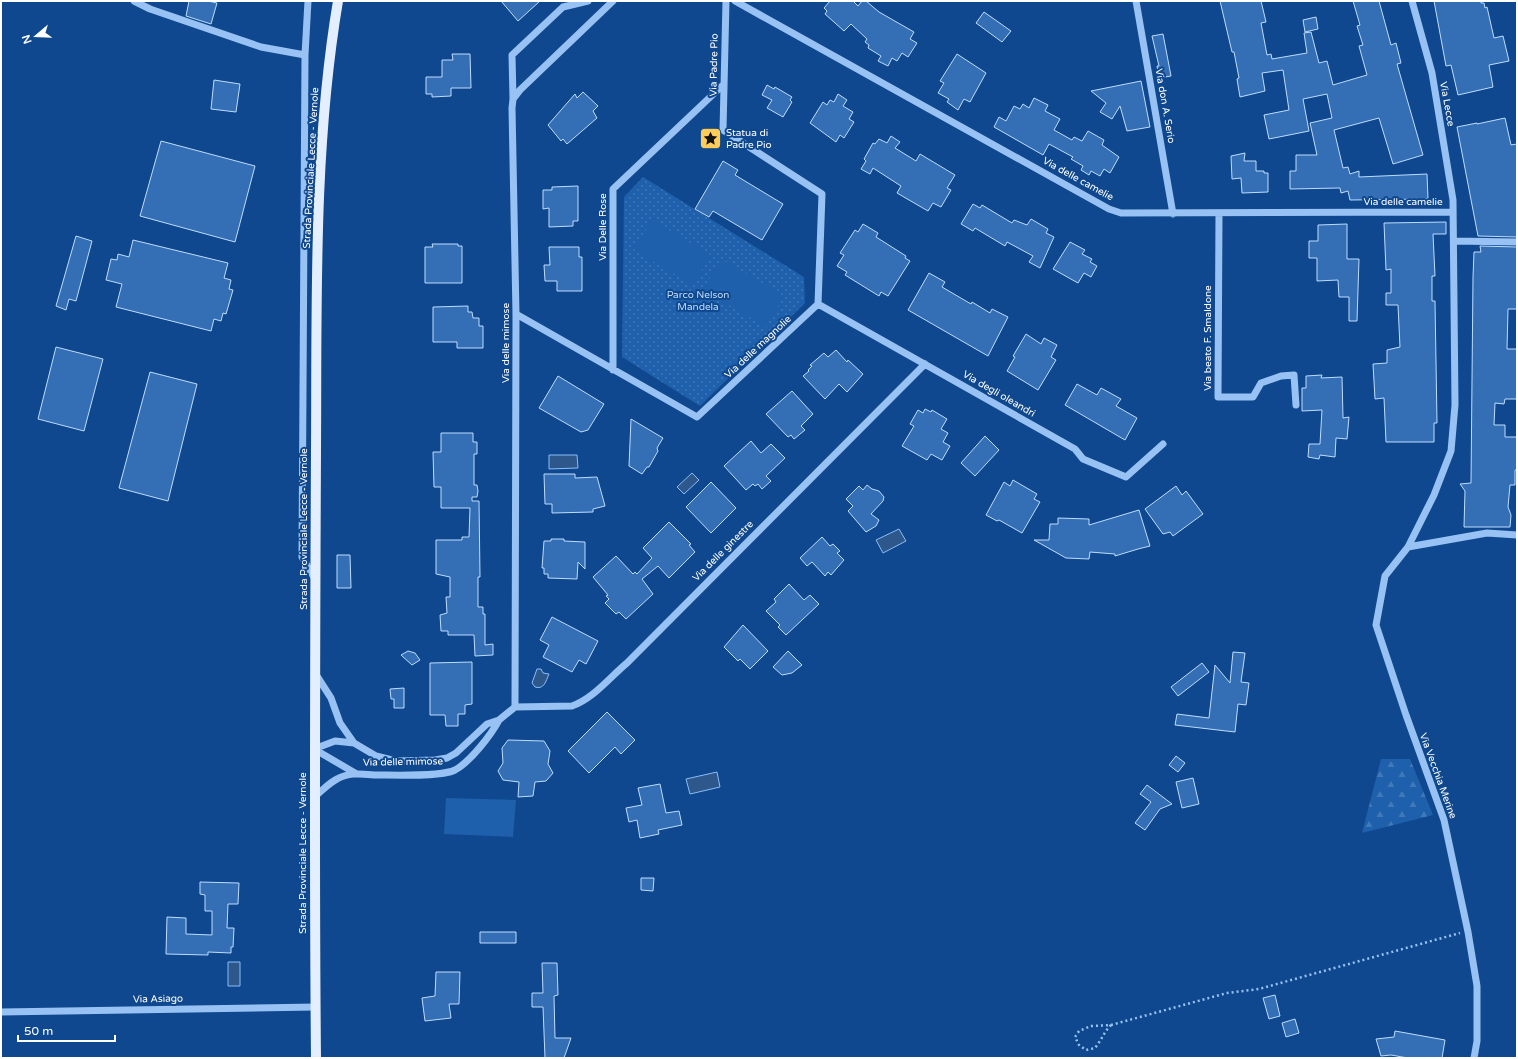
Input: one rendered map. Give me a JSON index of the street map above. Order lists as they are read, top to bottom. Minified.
{"streets":{"main road":["Strada Provinciale Lecce - Vernole"],"street":["Via Padre Pio","Via Lecce","Via don A. Serio","Via delle camelie","Via Delle Rose","Via beato F. Smaldone","Via delle mimose","Via delle magnolie","Via degli oleandri","Via delle ginestre","Via Vecchia Merine","Via Asiago"]},"crossings":[["Via Padre Pio","Via Delle Rose"],["Via Padre Pio","Via delle magnolie"],["Via Padre Pio","Via degli oleandri"],["Via Lecce","Via delle camelie"],["Via Lecce","Via Vecchia Merine"],["Via don A. Serio","Via delle camelie"],["Strada Provinciale Lecce - Vernole","Via delle mimose"],["Strada Provinciale Lecce - Vernole","Via Asiago"],["Via delle camelie","Via beato F. Smaldone"],["Via Delle Rose","Via delle magnolie"],["Via delle mimose","Via delle magnolie"],["Via delle mimose","Via delle ginestre"],["Via delle magnolie","Via degli oleandri"],["Via degli oleandri","Via delle ginestre"]],"parks":["Parco Nelson Mandela"],"places":{"place":["Statua di Padre Pio"]},"scale_bar":"50 m","north":"left"}
